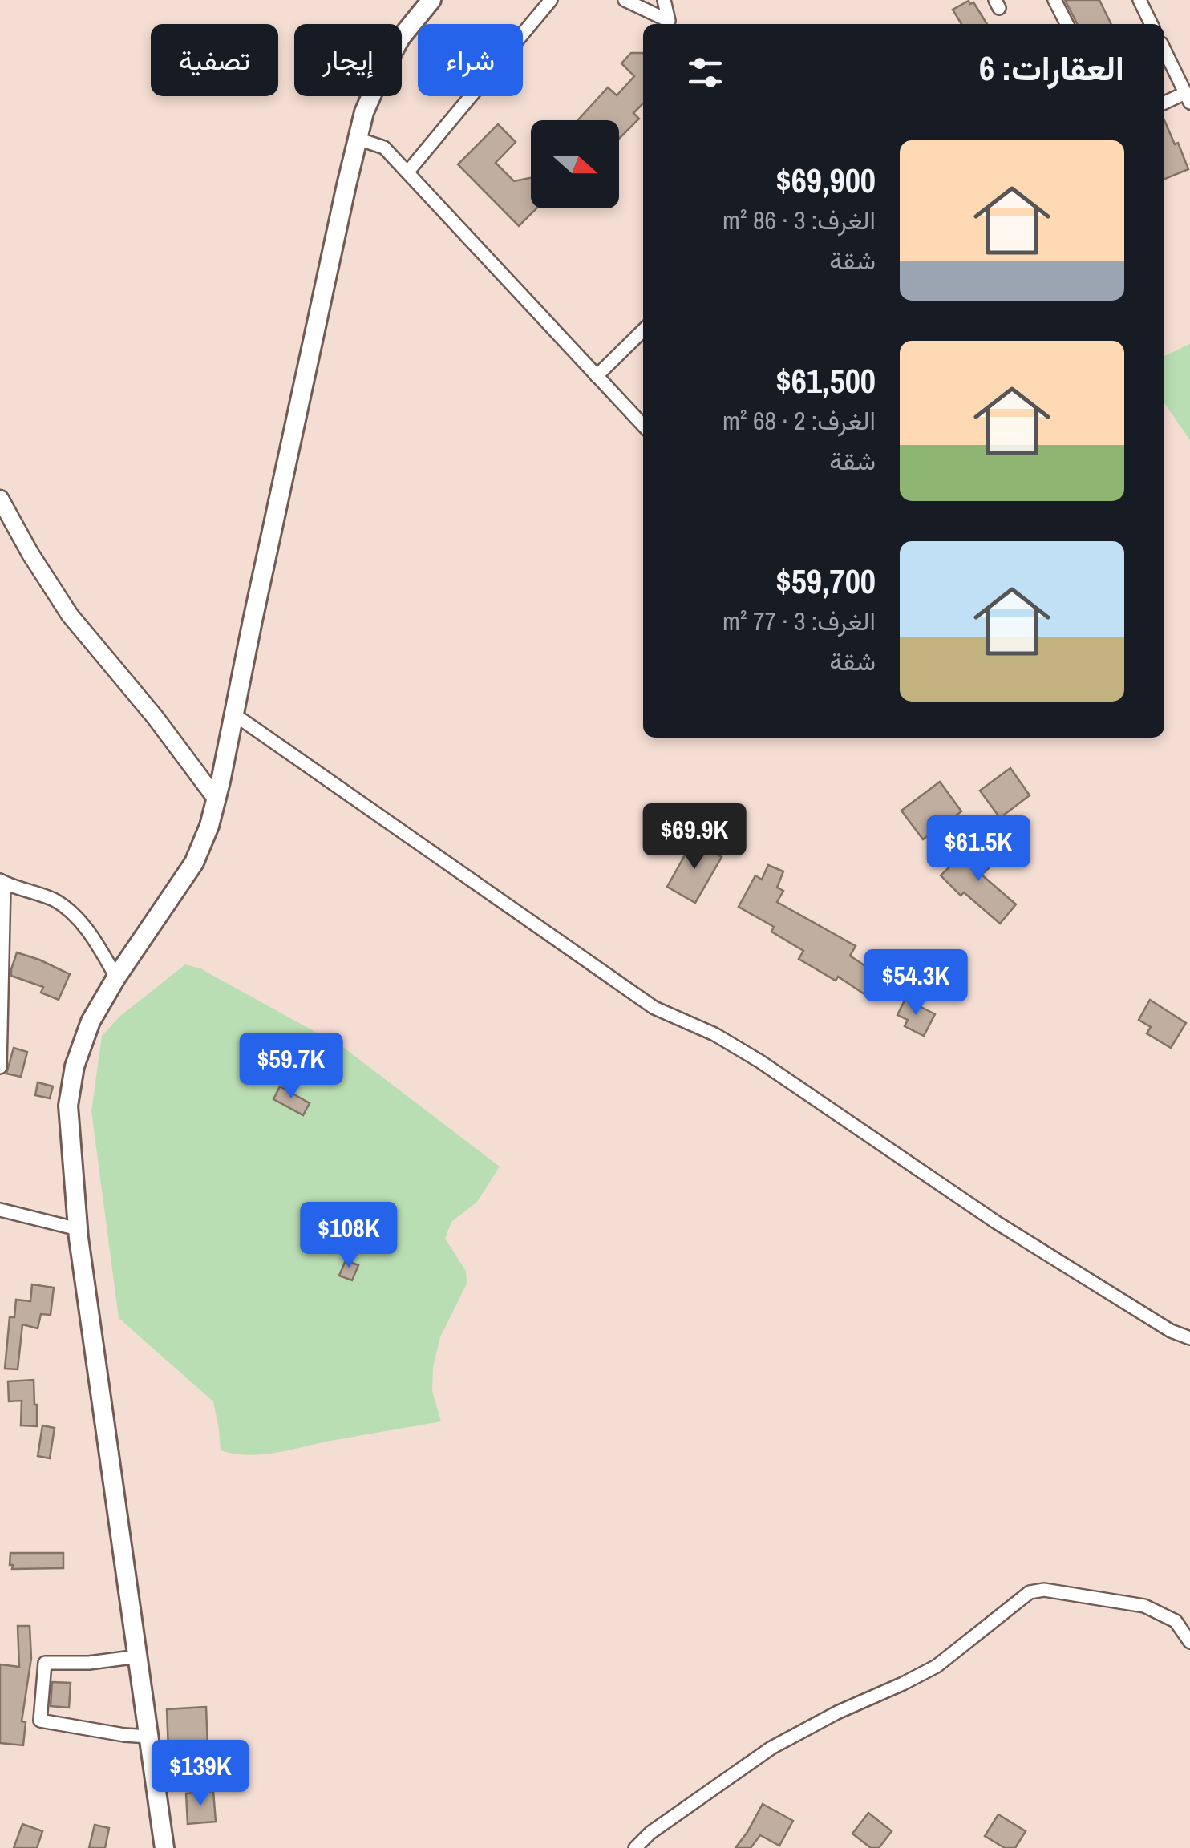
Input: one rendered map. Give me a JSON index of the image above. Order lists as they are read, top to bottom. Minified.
{"north":"right","page":{"chip":["شراء","إيجار","تصفية"],"heading":"العقارات: 6","list":[{"name":"$69,900","note":"الغرف: 3 · 86 m² · شقة"},{"name":"$61,500","note":"الغرف: 2 · 68 m² · شقة"},{"name":"$59,700","note":"الغرف: 3 · 77 m² · شقة"}],"price":["$69.9K","$61.5K","$54.3K","$59.7K","$108K","$139K"]}}
